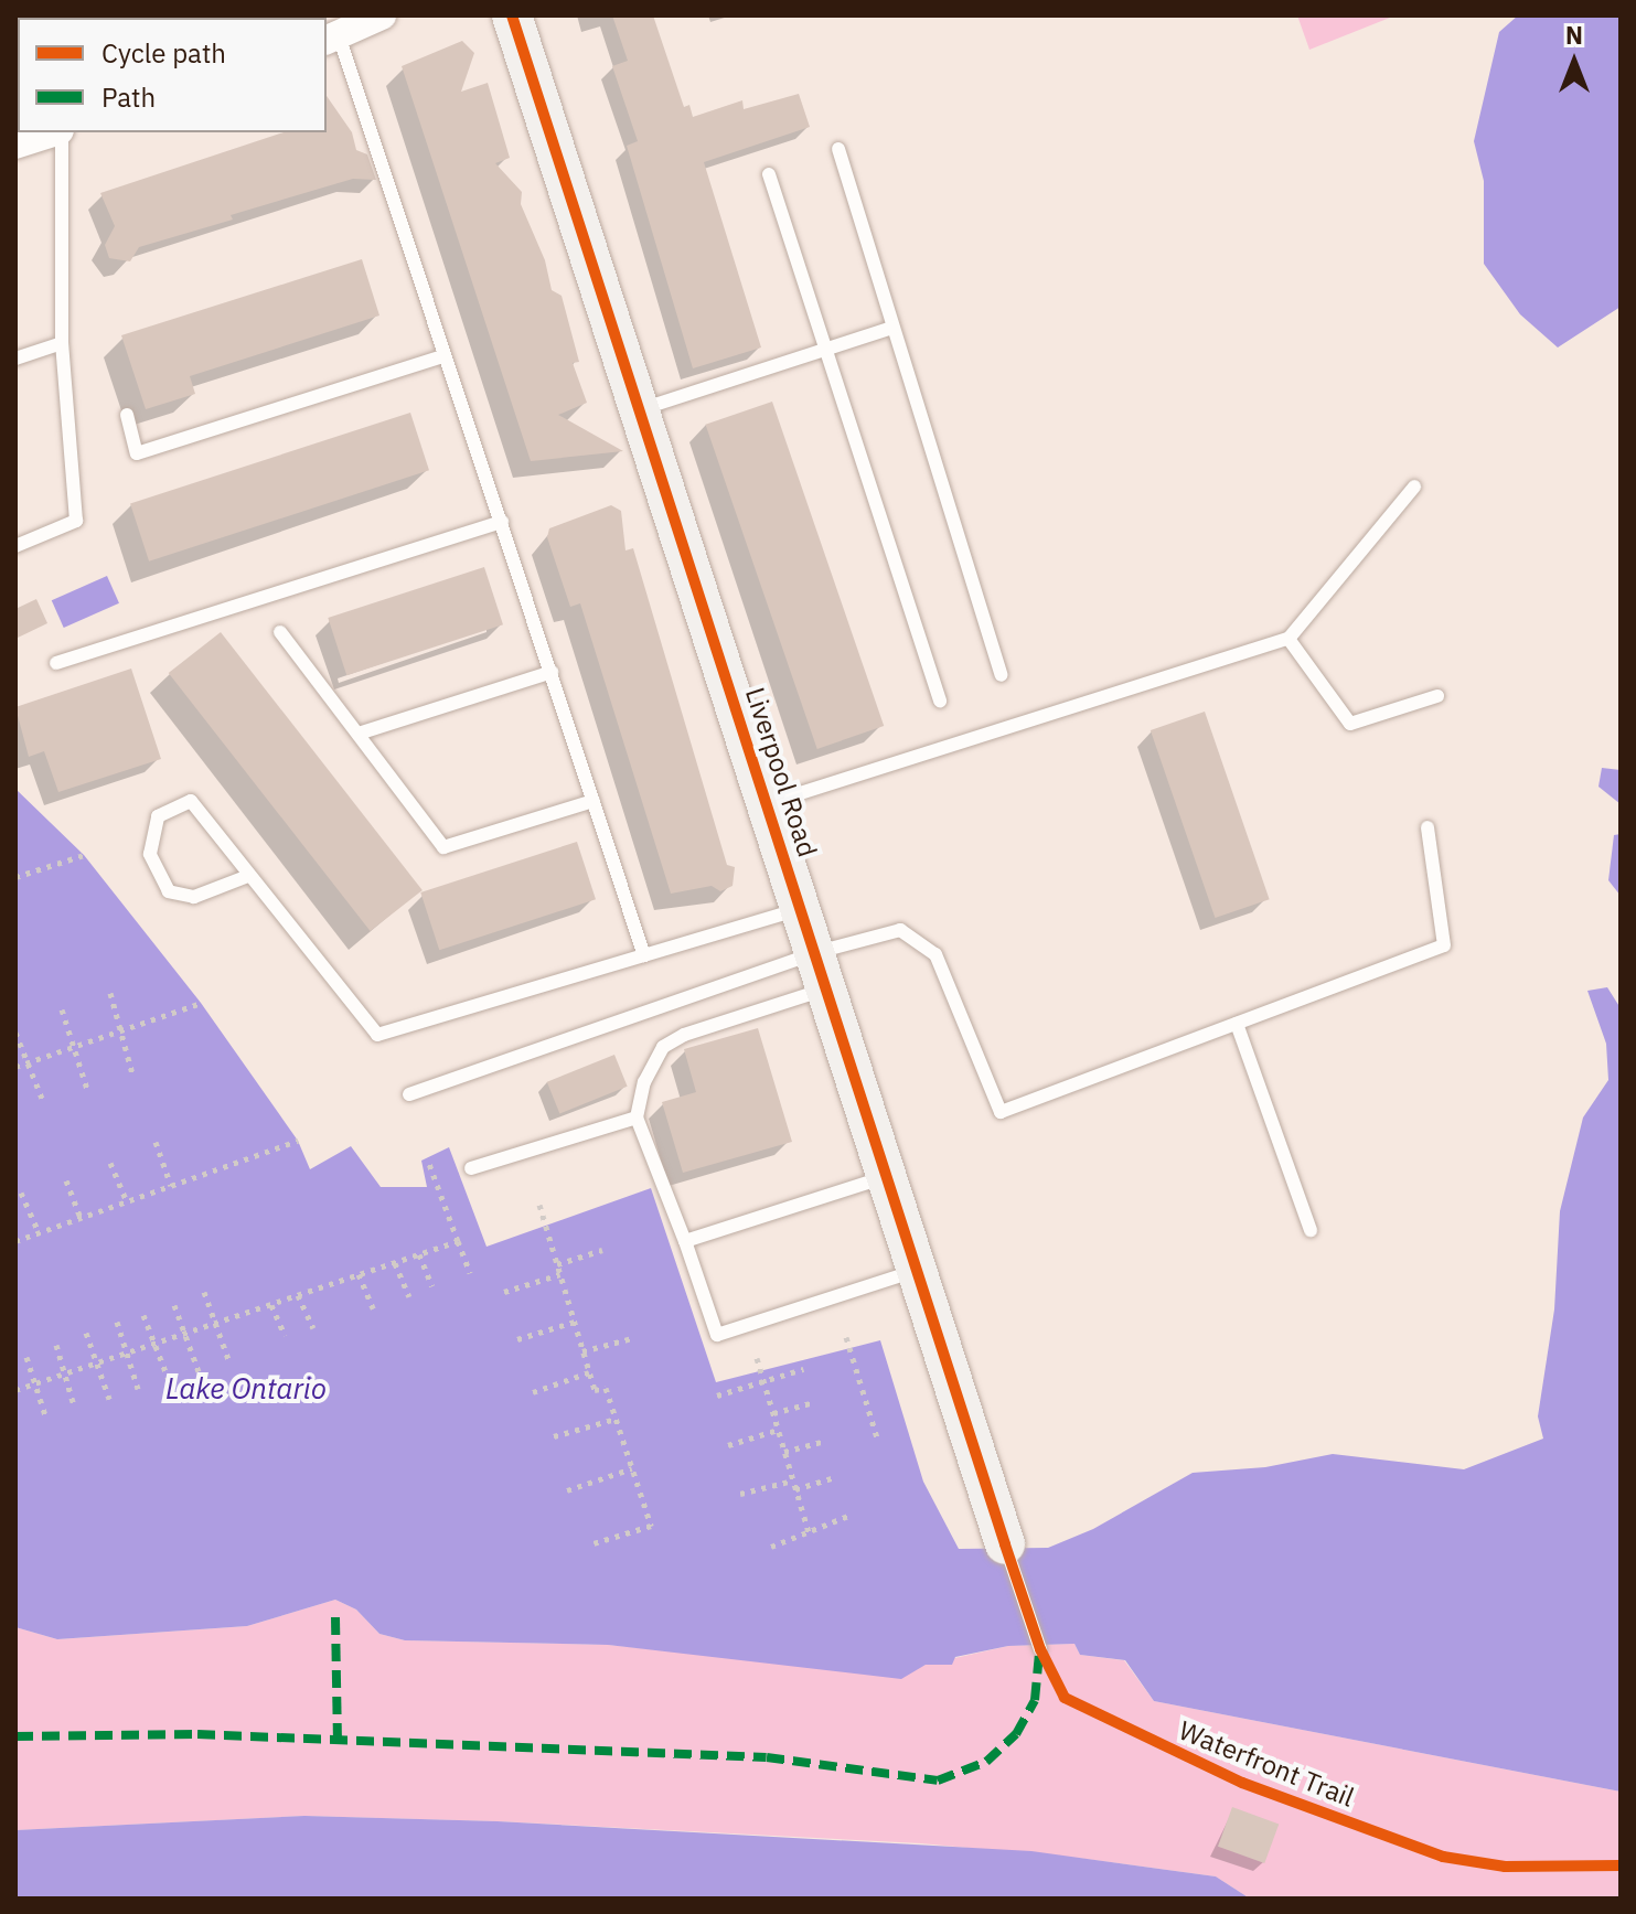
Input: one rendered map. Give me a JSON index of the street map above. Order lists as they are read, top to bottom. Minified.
{"streets":{"street":["Liverpool Road"],"cycle path":["Waterfront Trail"]},"water":["Lake Ontario"],"legend":["Cycle path","Path"],"north":"top"}
